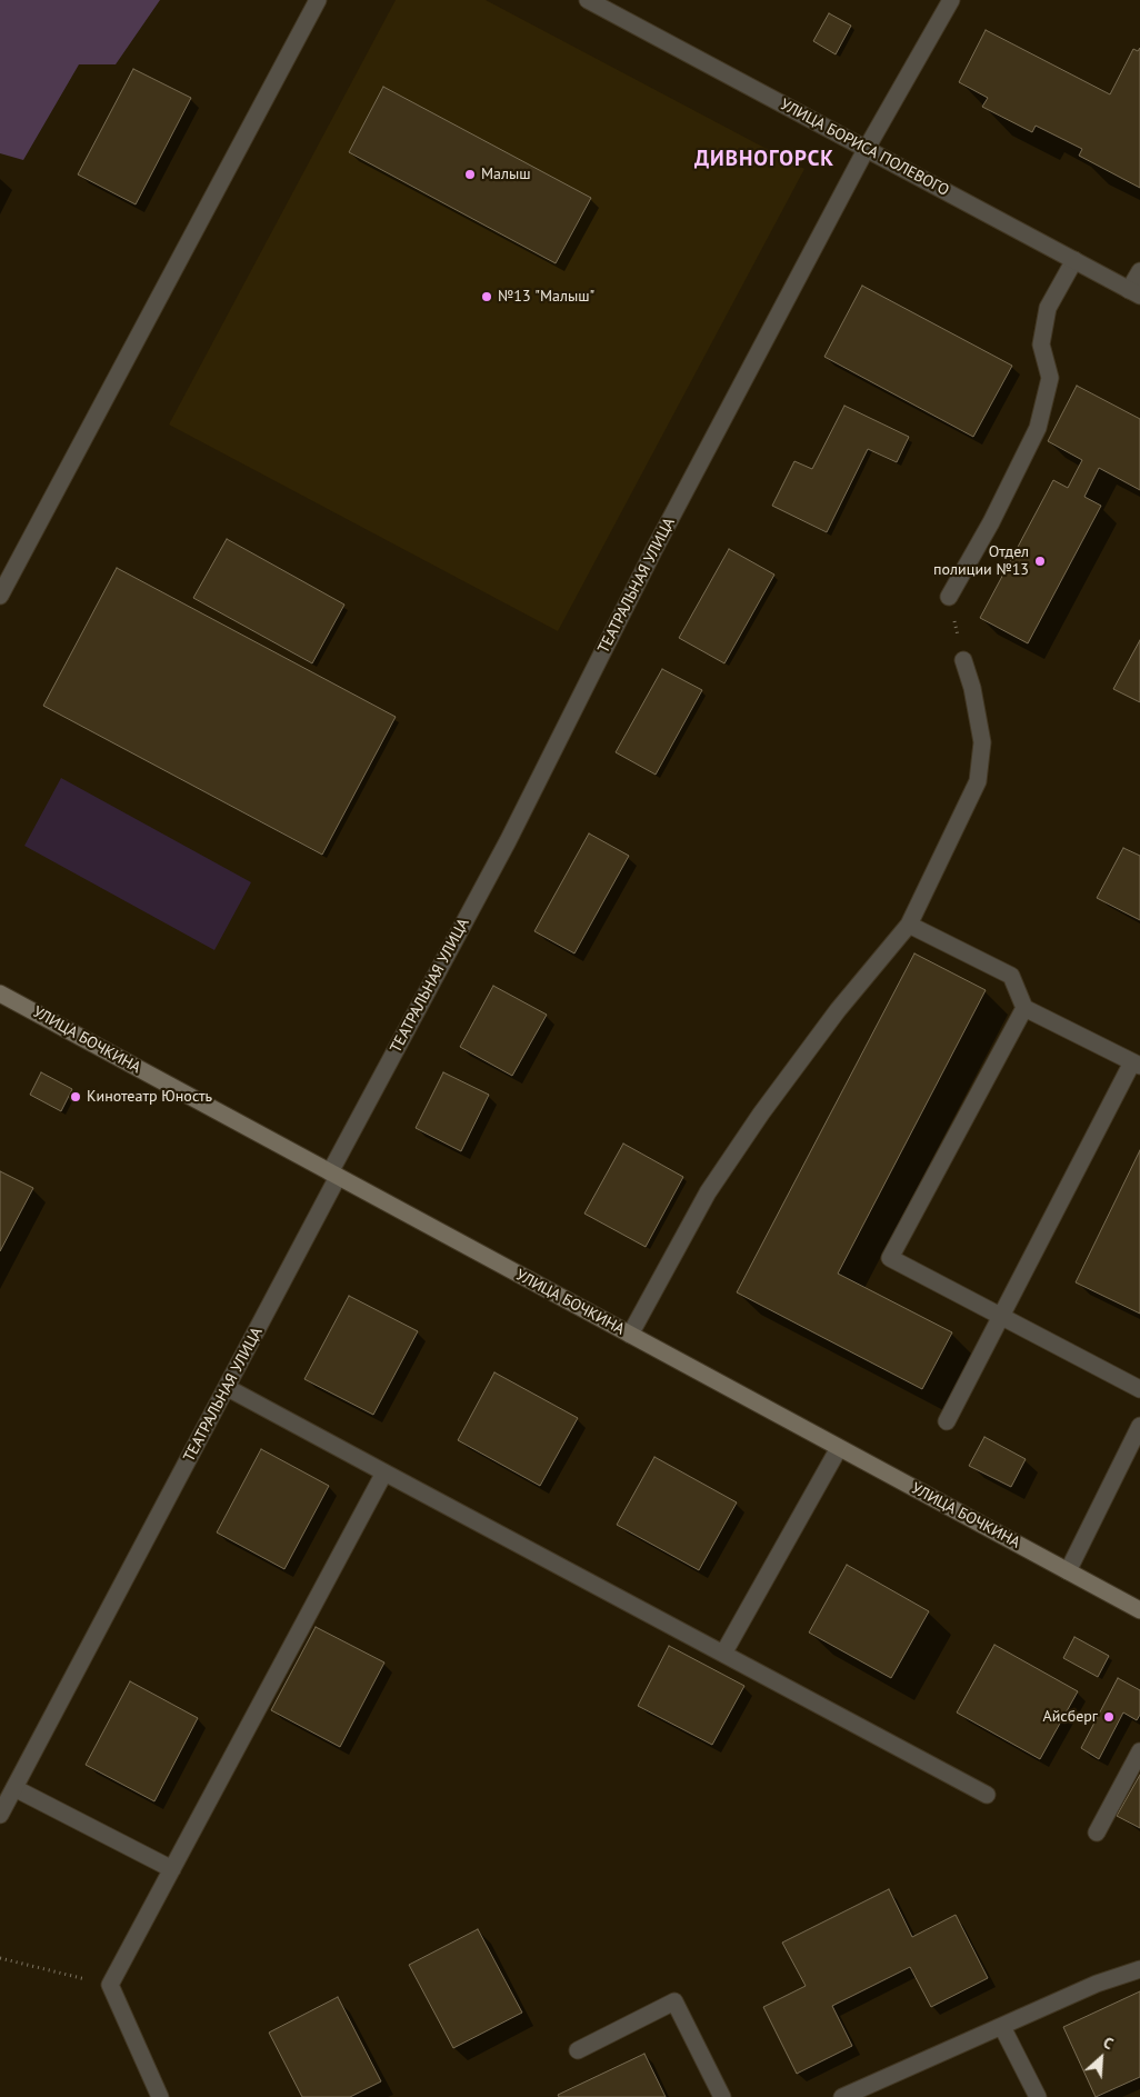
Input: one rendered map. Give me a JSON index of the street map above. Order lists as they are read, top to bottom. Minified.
{"streets":{"main road":["УЛИЦА БОЧКИНА"],"street":["УЛИЦА БОРИСА ПОЛЕВОГО","ТЕАТРАЛЬНАЯ УЛИЦА"]},"crossings":[["УЛИЦА БОРИСА ПОЛЕВОГО","ТЕАТРАЛЬНАЯ УЛИЦА"],["ТЕАТРАЛЬНАЯ УЛИЦА","УЛИЦА БОЧКИНА"]],"districts":["ДИВНОГОРСК"],"places":["Малыш","№13 \"Малыш\"","Отдел полиции №13","Кинотеатр Юность","Айсберг"],"north":"top right"}
